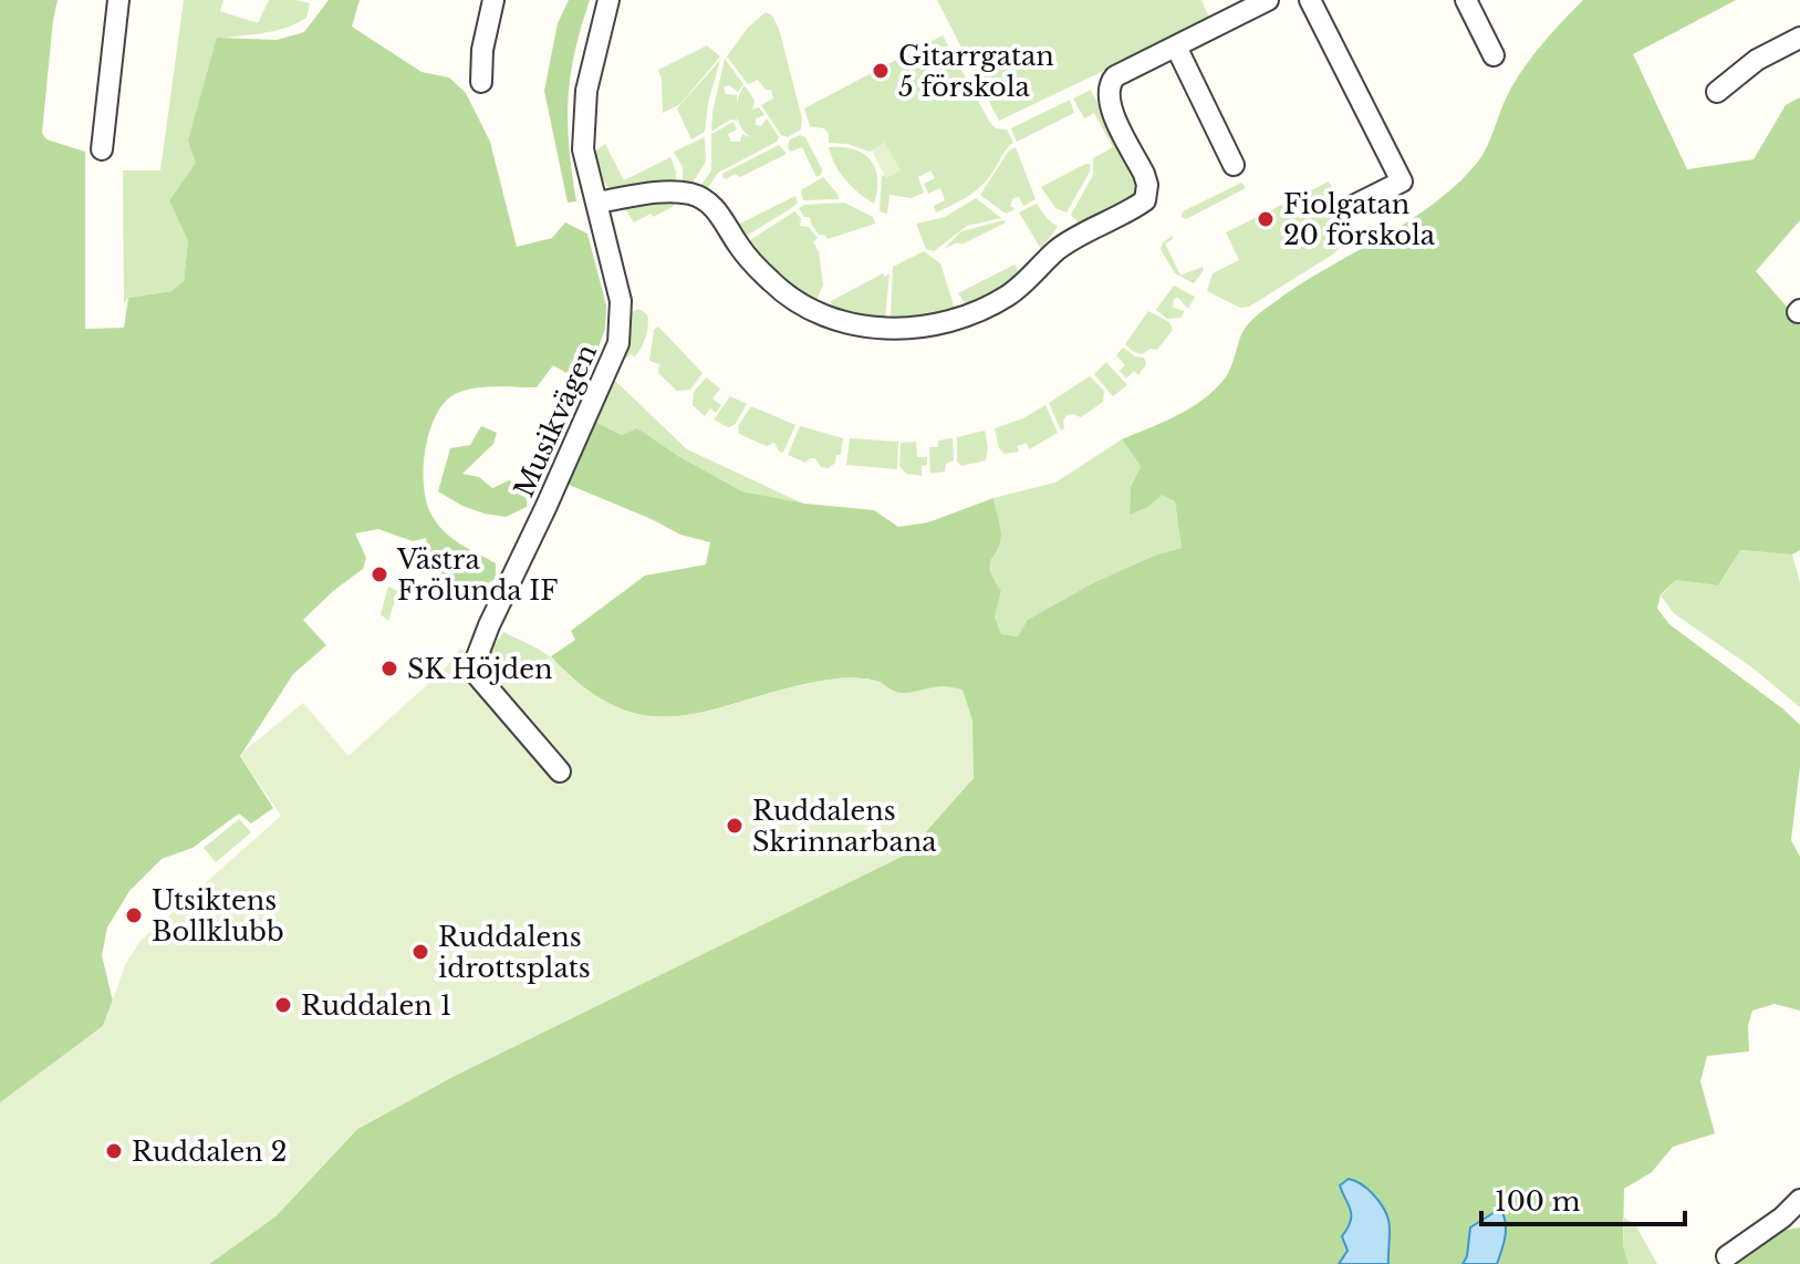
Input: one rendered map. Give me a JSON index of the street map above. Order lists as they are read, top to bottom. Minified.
{"streets":{"street":["Musikvägen"]},"places":["Gitarrgatan 5 förskola","Fiolgatan 20 förskola","Västra Frölunda IF","SK Höjden","Ruddalens Skrinnarbana","Utsiktens Bollklubb","Ruddalens idrottsplats","Ruddalen 1","Ruddalen 2"],"scale_bar":"100 m"}
